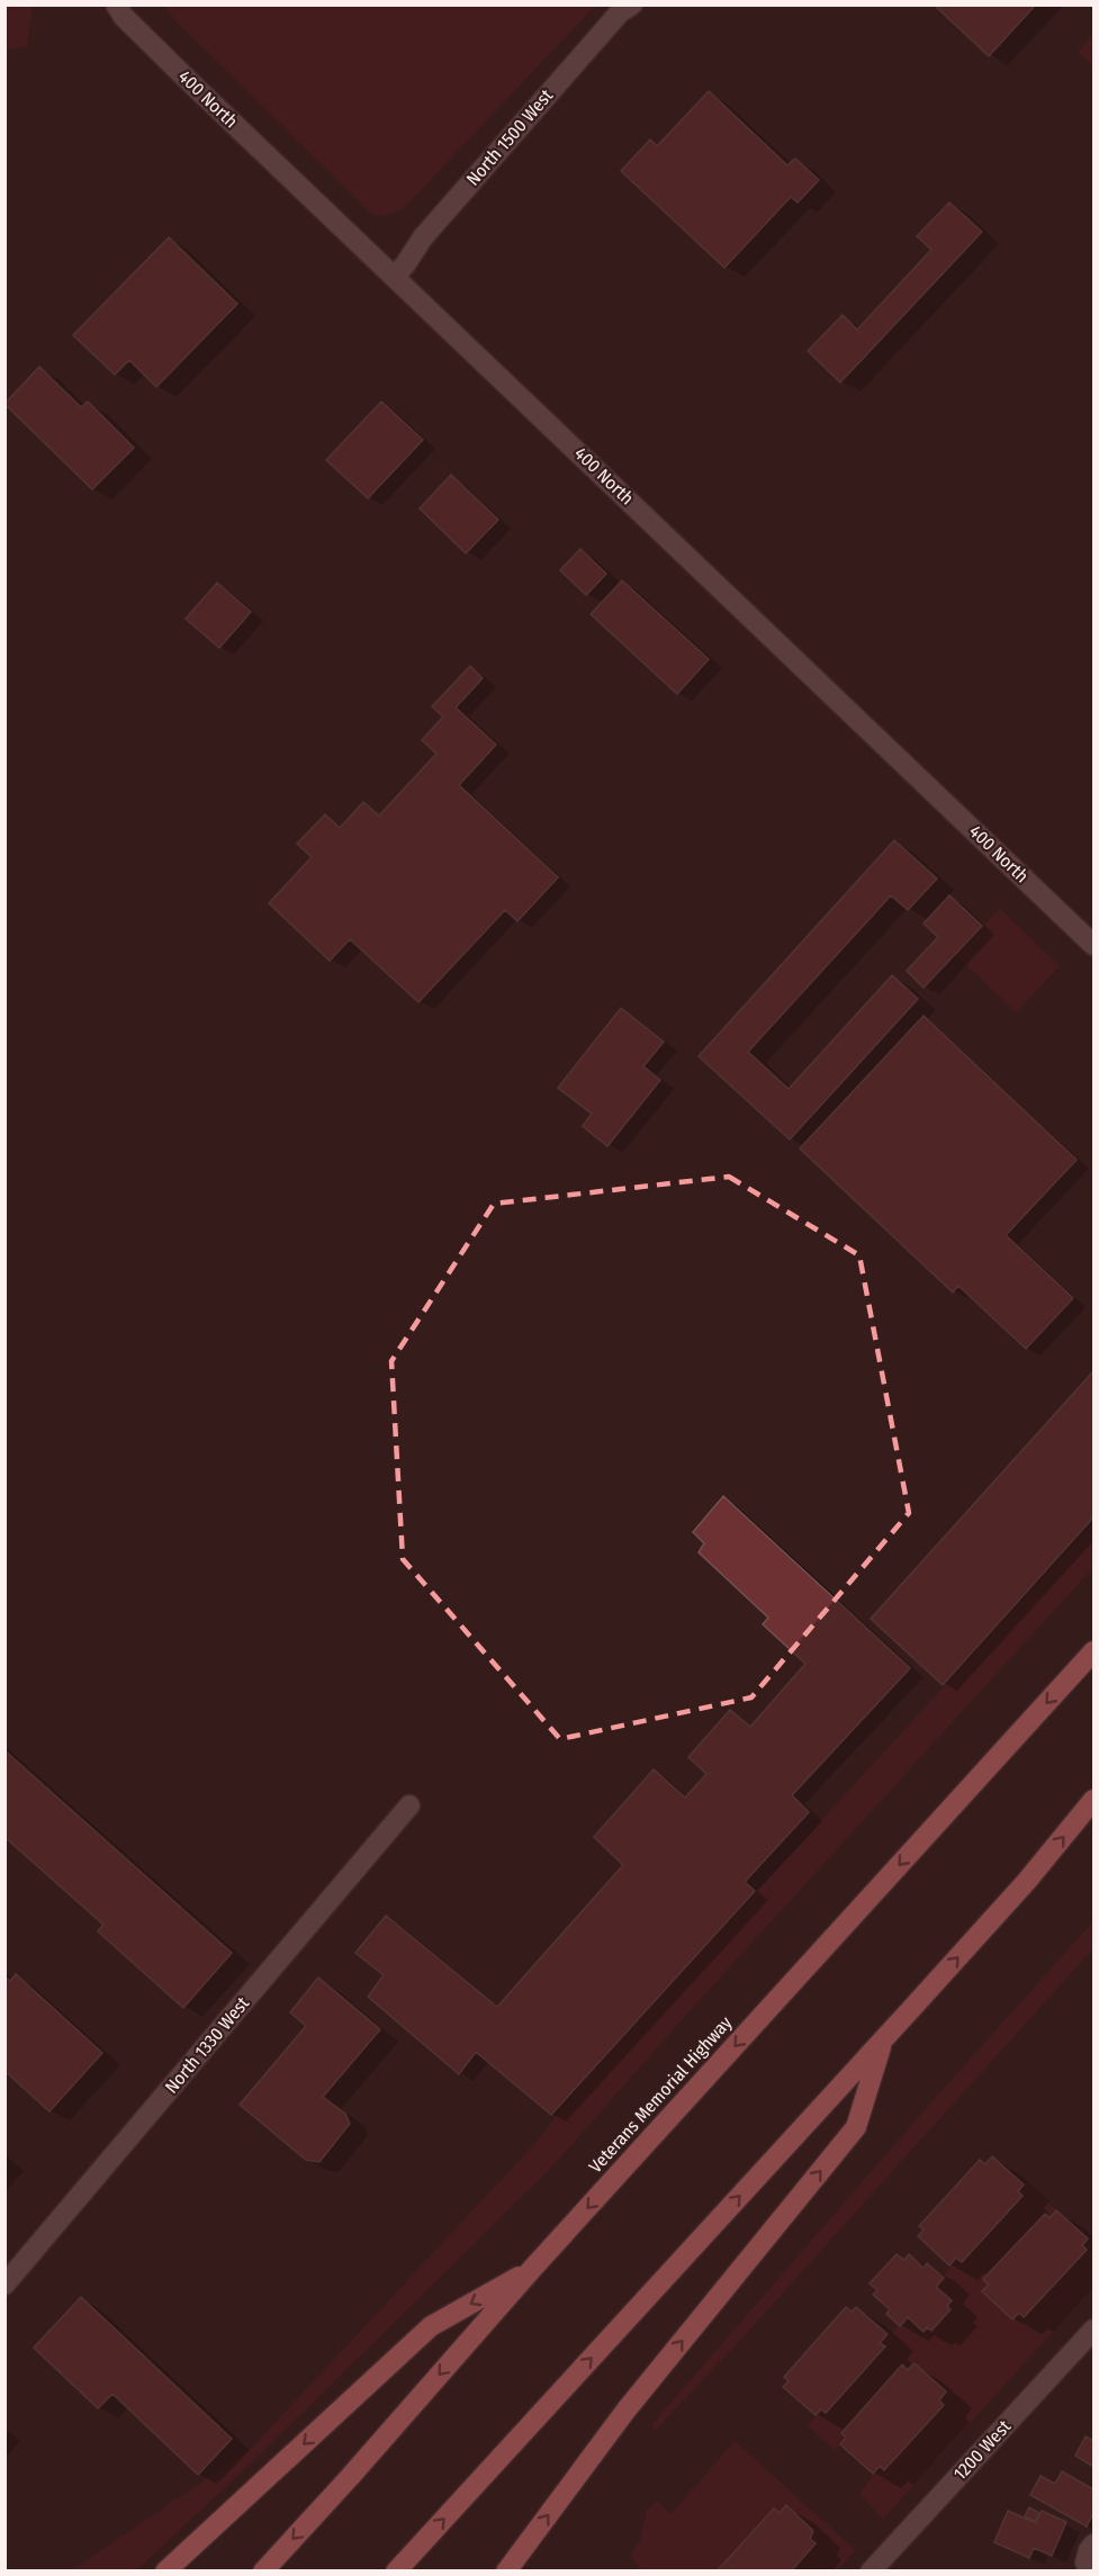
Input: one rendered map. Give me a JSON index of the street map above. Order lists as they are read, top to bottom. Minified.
{"streets":{"highway":["Veterans Memorial Highway"],"main road":["400 North","North 1500 West","North 1330 West","1200 West"]},"crossings":[["400 North","North 1500 West"]]}
